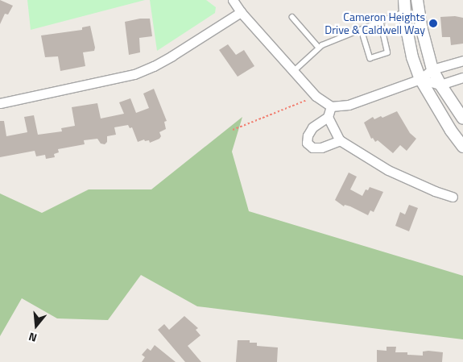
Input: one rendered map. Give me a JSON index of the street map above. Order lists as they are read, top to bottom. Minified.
{"places":["Cameron Heights Drive & Caldwell Way"],"north":"bottom"}
